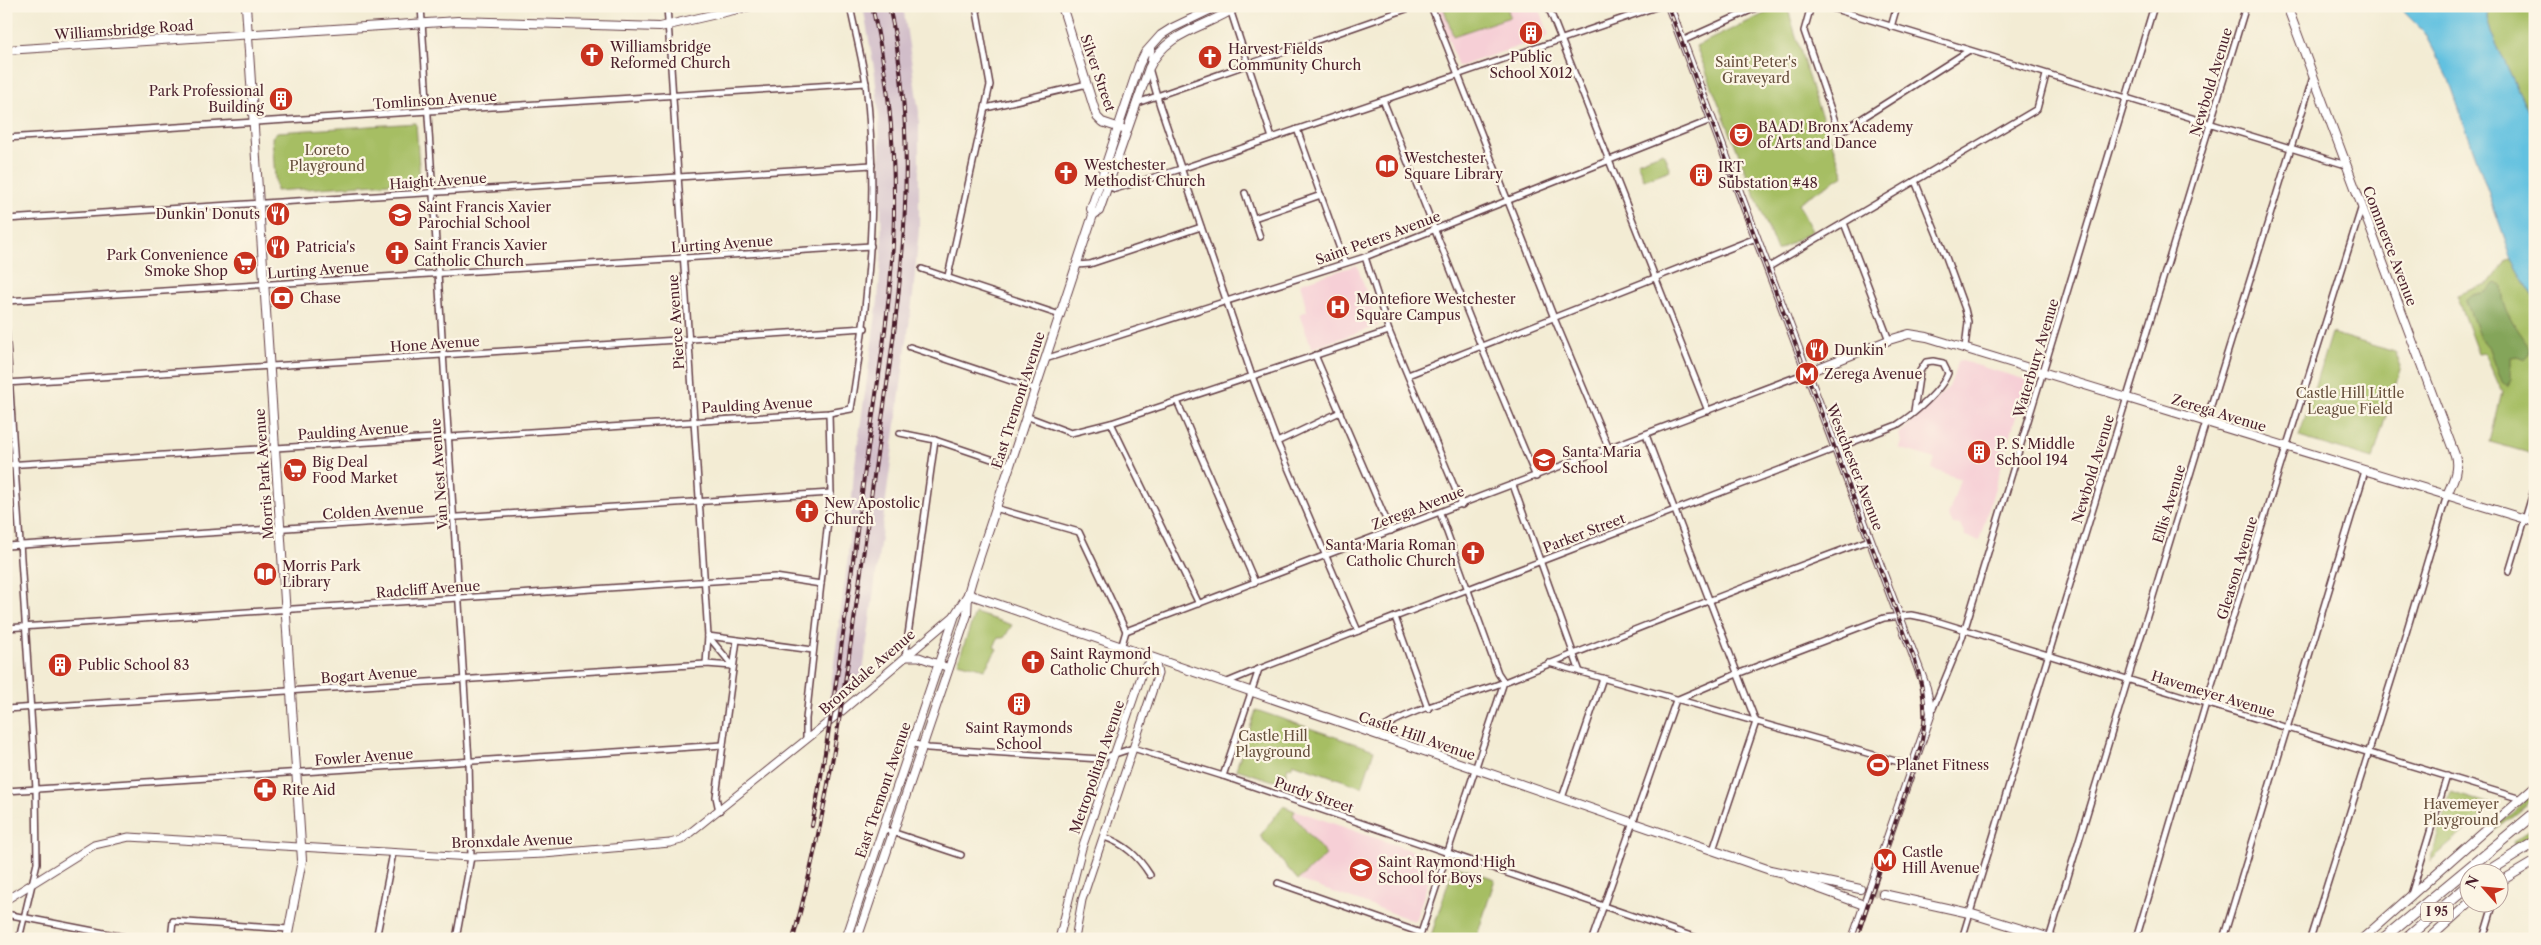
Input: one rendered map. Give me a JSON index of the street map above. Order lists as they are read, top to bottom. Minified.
{"streets":{"highway":["I 95"],"main road":["Williamsbridge Road","Silver Street","Commerce Avenue","East Tremont Avenue","Zerega Avenue","Westchester Avenue","Morris Park Avenue","Castle Hill Avenue"],"street":["Newbold Avenue","Tomlinson Avenue","Haight Avenue","Saint Peters Avenue","Lurting Avenue","Pierce Avenue","Hone Avenue","Waterbury Avenue","Paulding Avenue","Van Nest Avenue","Ellis Avenue","Colden Avenue","Parker Street","Gleason Avenue","Radcliff Avenue","Bronxdale Avenue","Bogart Avenue","Havemeyer Avenue","Fowler Avenue","Metropolitan Avenue","Purdy Street"]},"crossings":[["Williamsbridge Road","Pierce Avenue"],["Williamsbridge Road","Morris Park Avenue"],["Williamsbridge Road","Van Nest Avenue"],["Silver Street","East Tremont Avenue"],["Newbold Avenue","Zerega Avenue"],["Newbold Avenue","Havemeyer Avenue"],["Tomlinson Avenue","Pierce Avenue"],["Tomlinson Avenue","Morris Park Avenue"],["Tomlinson Avenue","Van Nest Avenue"],["Haight Avenue","Pierce Avenue"],["Haight Avenue","Morris Park Avenue"],["Haight Avenue","Van Nest Avenue"],["Saint Peters Avenue","East Tremont Avenue"],["Saint Peters Avenue","Westchester Avenue"],["Lurting Avenue","Pierce Avenue"],["Lurting Avenue","Morris Park Avenue"],["Lurting Avenue","Van Nest Avenue"],["Commerce Avenue","Zerega Avenue"],["Commerce Avenue","Ellis Avenue"],["Commerce Avenue","Gleason Avenue"],["Pierce Avenue","Hone Avenue"],["Pierce Avenue","Paulding Avenue"],["Pierce Avenue","Colden Avenue"],["Pierce Avenue","Radcliff Avenue"],["Pierce Avenue","Bogart Avenue"],["Hone Avenue","Paulding Avenue"],["Hone Avenue","Morris Park Avenue"],["Hone Avenue","Van Nest Avenue"],["Waterbury Avenue","Zerega Avenue"],["Waterbury Avenue","Westchester Avenue"],["Waterbury Avenue","Havemeyer Avenue"],["East Tremont Avenue","Bronxdale Avenue"],["East Tremont Avenue","Castle Hill Avenue"],["Paulding Avenue","Morris Park Avenue"],["Paulding Avenue","Van Nest Avenue"],["Zerega Avenue","Westchester Avenue"],["Zerega Avenue","Ellis Avenue"],["Zerega Avenue","Gleason Avenue"],["Westchester Avenue","Parker Street"],["Westchester Avenue","Havemeyer Avenue"],["Morris Park Avenue","Colden Avenue"],["Morris Park Avenue","Radcliff Avenue"],["Morris Park Avenue","Bronxdale Avenue"],["Morris Park Avenue","Bogart Avenue"],["Morris Park Avenue","Fowler Avenue"],["Van Nest Avenue","Colden Avenue"],["Van Nest Avenue","Radcliff Avenue"],["Van Nest Avenue","Bronxdale Avenue"],["Van Nest Avenue","Bogart Avenue"],["Van Nest Avenue","Fowler Avenue"],["Ellis Avenue","Havemeyer Avenue"],["Parker Street","Castle Hill Avenue"],["Gleason Avenue","Havemeyer Avenue"],["Castle Hill Avenue","Metropolitan Avenue"],["Metropolitan Avenue","Purdy Street"]],"parks":["Saint Peter's Graveyard","Loreto Playground","Castle Hill Little League Field","Castle Hill Playground","Havemeyer Playground"],"places":{"building":["Public School X012","Park Professional Building","IRT Substation #48","P. S. Middle School 194","Public School 83","Saint Raymonds School"],"church":["Williamsbridge Reformed Church","Harvest Fields Community Church","Westchester Methodist Church","Saint Francis Xavier Catholic Church","New Apostolic Church","Santa Maria Roman Catholic Church","Saint Raymond Catholic Church"],"theatre":["BAAD! Bronx Academy of Arts and Dance"],"library":["Westchester Square Library","Morris Park Library"],"restaurant":["Dunkin' Donuts","Patricia's","Dunkin'"],"school or university":["Saint Francis Xavier Parochial School","Santa Maria School","Saint Raymond High School for Boys"],"supermarket":["Park Convenience Smoke Shop","Big Deal Food Market"],"bank":["Chase"],"hospital":["Montefiore Westchester Square Campus"],"metro station":["Zerega Avenue","Castle Hill Avenue"],"sports":["Planet Fitness"],"pharmacy":["Rite Aid"]},"north":"top left"}
